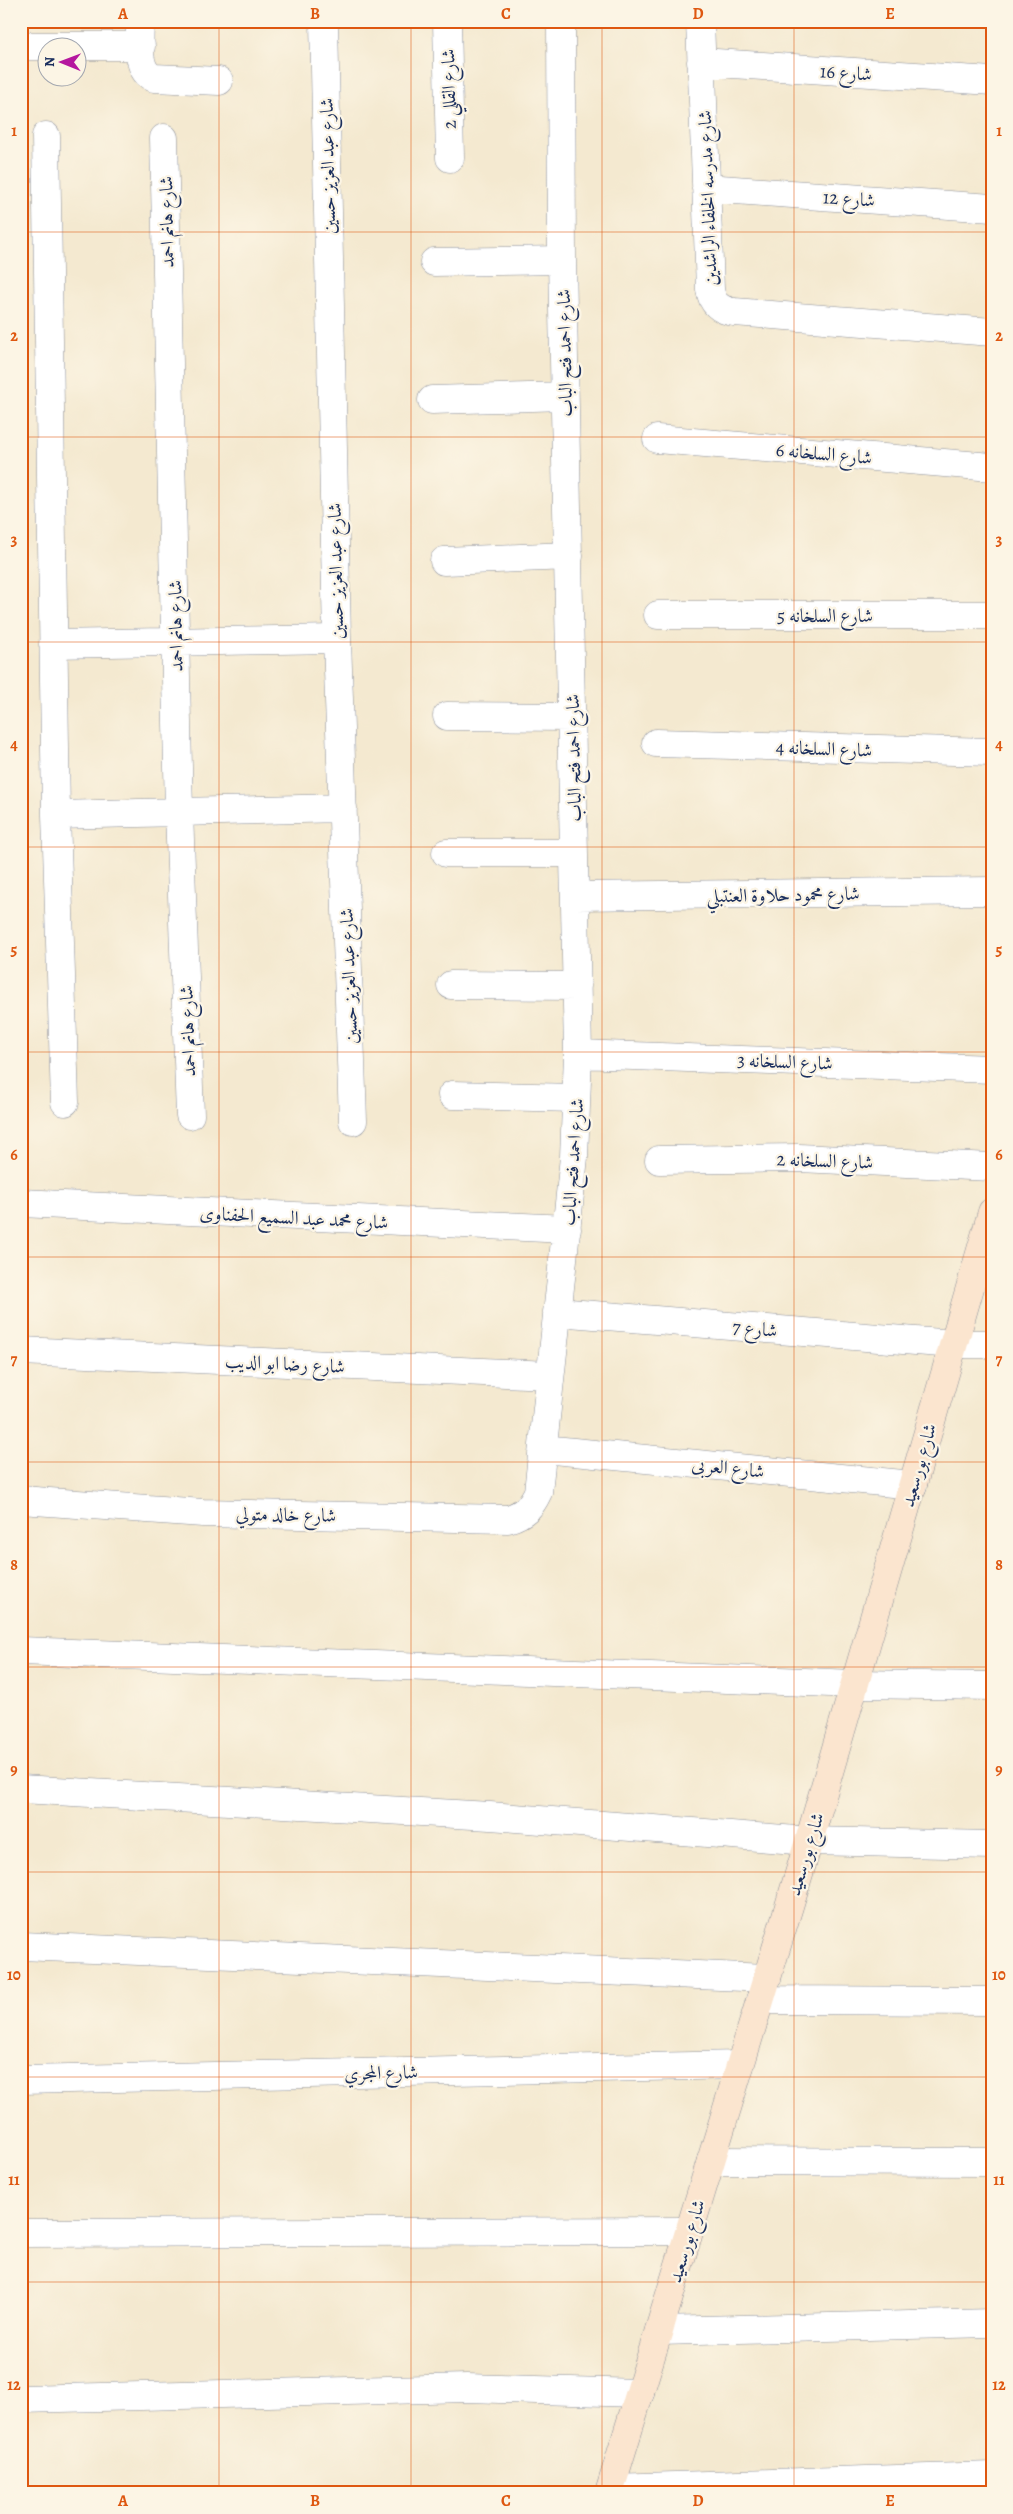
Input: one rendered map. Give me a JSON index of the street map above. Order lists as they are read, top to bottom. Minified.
{"streets":{"main road":["شارع بورسعيد"],"street":["شارع 16","شارع القللي 2","شارع عبد العزيز حسين","شارع مدرسه الخلفاء الراشدين","شارع 12","شارع هانم احمد","شارع احمد فتح الباب","شارع السلخانه 6","شارع السلخانه 5","شارع السلخانه 4","شارع محمود حلاوة العنتبلي","شارع السلخانه 3","شارع السلخانه 2","شارع محمد عبد السميع الحفناوى","شارع 7","شارع رضا ابو الديب","شارع العربى","شارع خالد متولي","شارع المجري"]},"crossings":[["شارع 16","شارع مدرسه الخلفاء الراشدين"],["شارع مدرسه الخلفاء الراشدين","شارع 12"],["شارع احمد فتح الباب","شارع محمود حلاوة العنتبلي"],["شارع احمد فتح الباب","شارع السلخانه 3"],["شارع احمد فتح الباب","شارع محمد عبد السميع الحفناوى"],["شارع احمد فتح الباب","شارع 7"],["شارع احمد فتح الباب","شارع رضا ابو الديب"],["شارع احمد فتح الباب","شارع العربى"],["شارع احمد فتح الباب","شارع خالد متولي"],["شارع 7","شارع بورسعيد"],["شارع بورسعيد","شارع العربى"],["شارع بورسعيد","شارع المجري"]],"north":"left","grid":{"columns":["A","B","C","D","E"],"rows":["1","2","3","4","5","6","7","8","9","10","11","12"]}}
